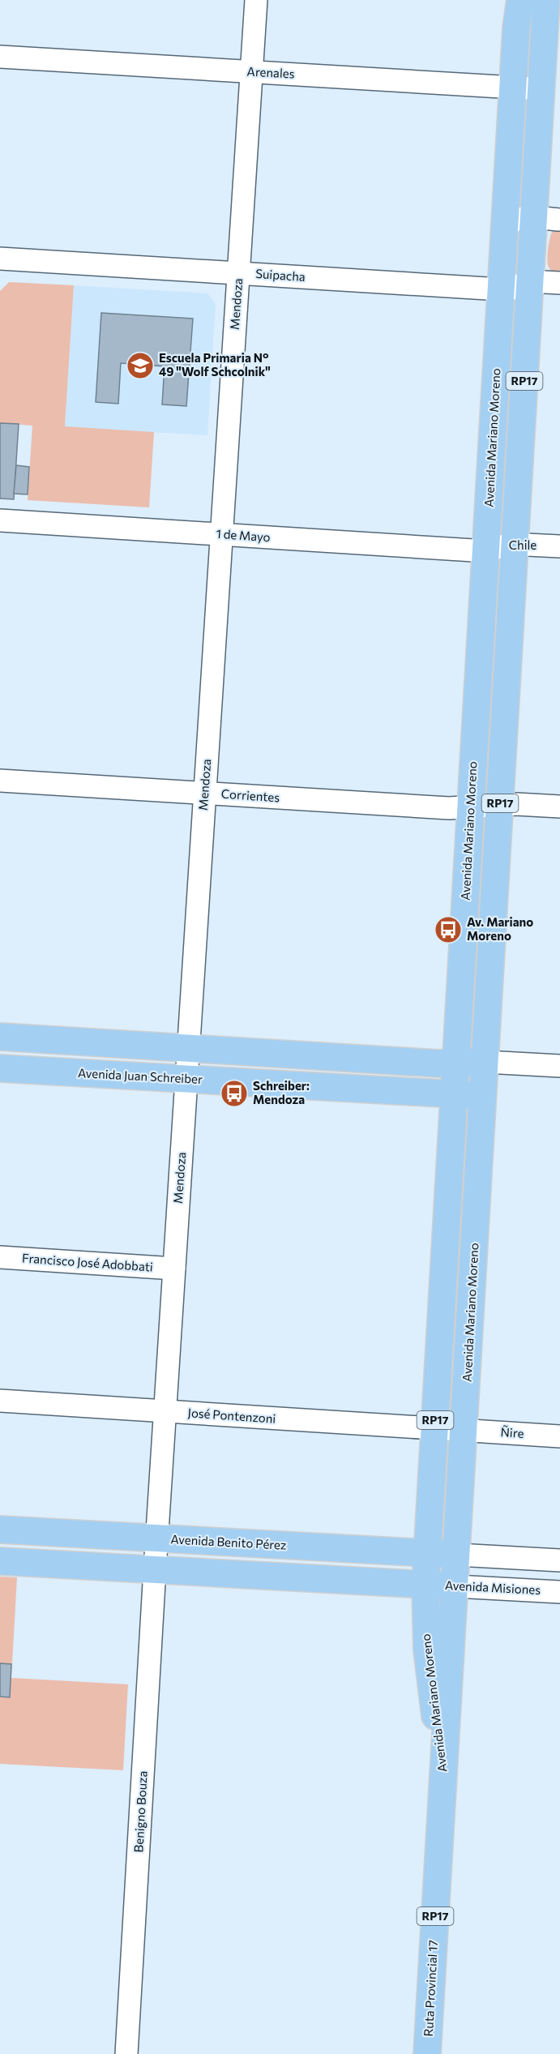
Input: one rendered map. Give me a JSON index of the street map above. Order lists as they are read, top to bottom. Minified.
{"streets":{"main road":["RP17","Avenida Mariano Moreno","Avenida Juan Schreiber","Avenida Benito Pérez","Avenida Misiones","Ruta Provincial 17"],"street":["Arenales","Suipacha","Mendoza","1 de Mayo","Chile","Corrientes","Francisco José Adobbati","José Pontenzoni","Ñire","Benigno Bouza"]},"crossings":[["Arenales","Mendoza"],["Arenales","Avenida Mariano Moreno"],["Suipacha","Mendoza"],["Suipacha","Avenida Mariano Moreno"],["Mendoza","1 de Mayo"],["Mendoza","Corrientes"],["Mendoza","Avenida Juan Schreiber"],["Mendoza","Francisco José Adobbati"],["Mendoza","José Pontenzoni"],["Mendoza","Avenida Benito Pérez"],["Mendoza","Benigno Bouza"],["Avenida Mariano Moreno","1 de Mayo"],["Avenida Mariano Moreno","Chile"],["Avenida Mariano Moreno","Corrientes"],["Avenida Mariano Moreno","Avenida Juan Schreiber"],["Avenida Mariano Moreno","José Pontenzoni"],["Avenida Mariano Moreno","Ñire"],["Avenida Mariano Moreno","Avenida Benito Pérez"],["Avenida Mariano Moreno","Avenida Misiones"],["Avenida Mariano Moreno","Ruta Provincial 17"],["1 de Mayo","Chile"],["José Pontenzoni","Ñire"]],"places":{"school or university":["Escuela Primaria N° 49 \"Wolf Schcolnik\""],"bus stop":["Av. Mariano Moreno","Schreiber: Mendoza"]}}
